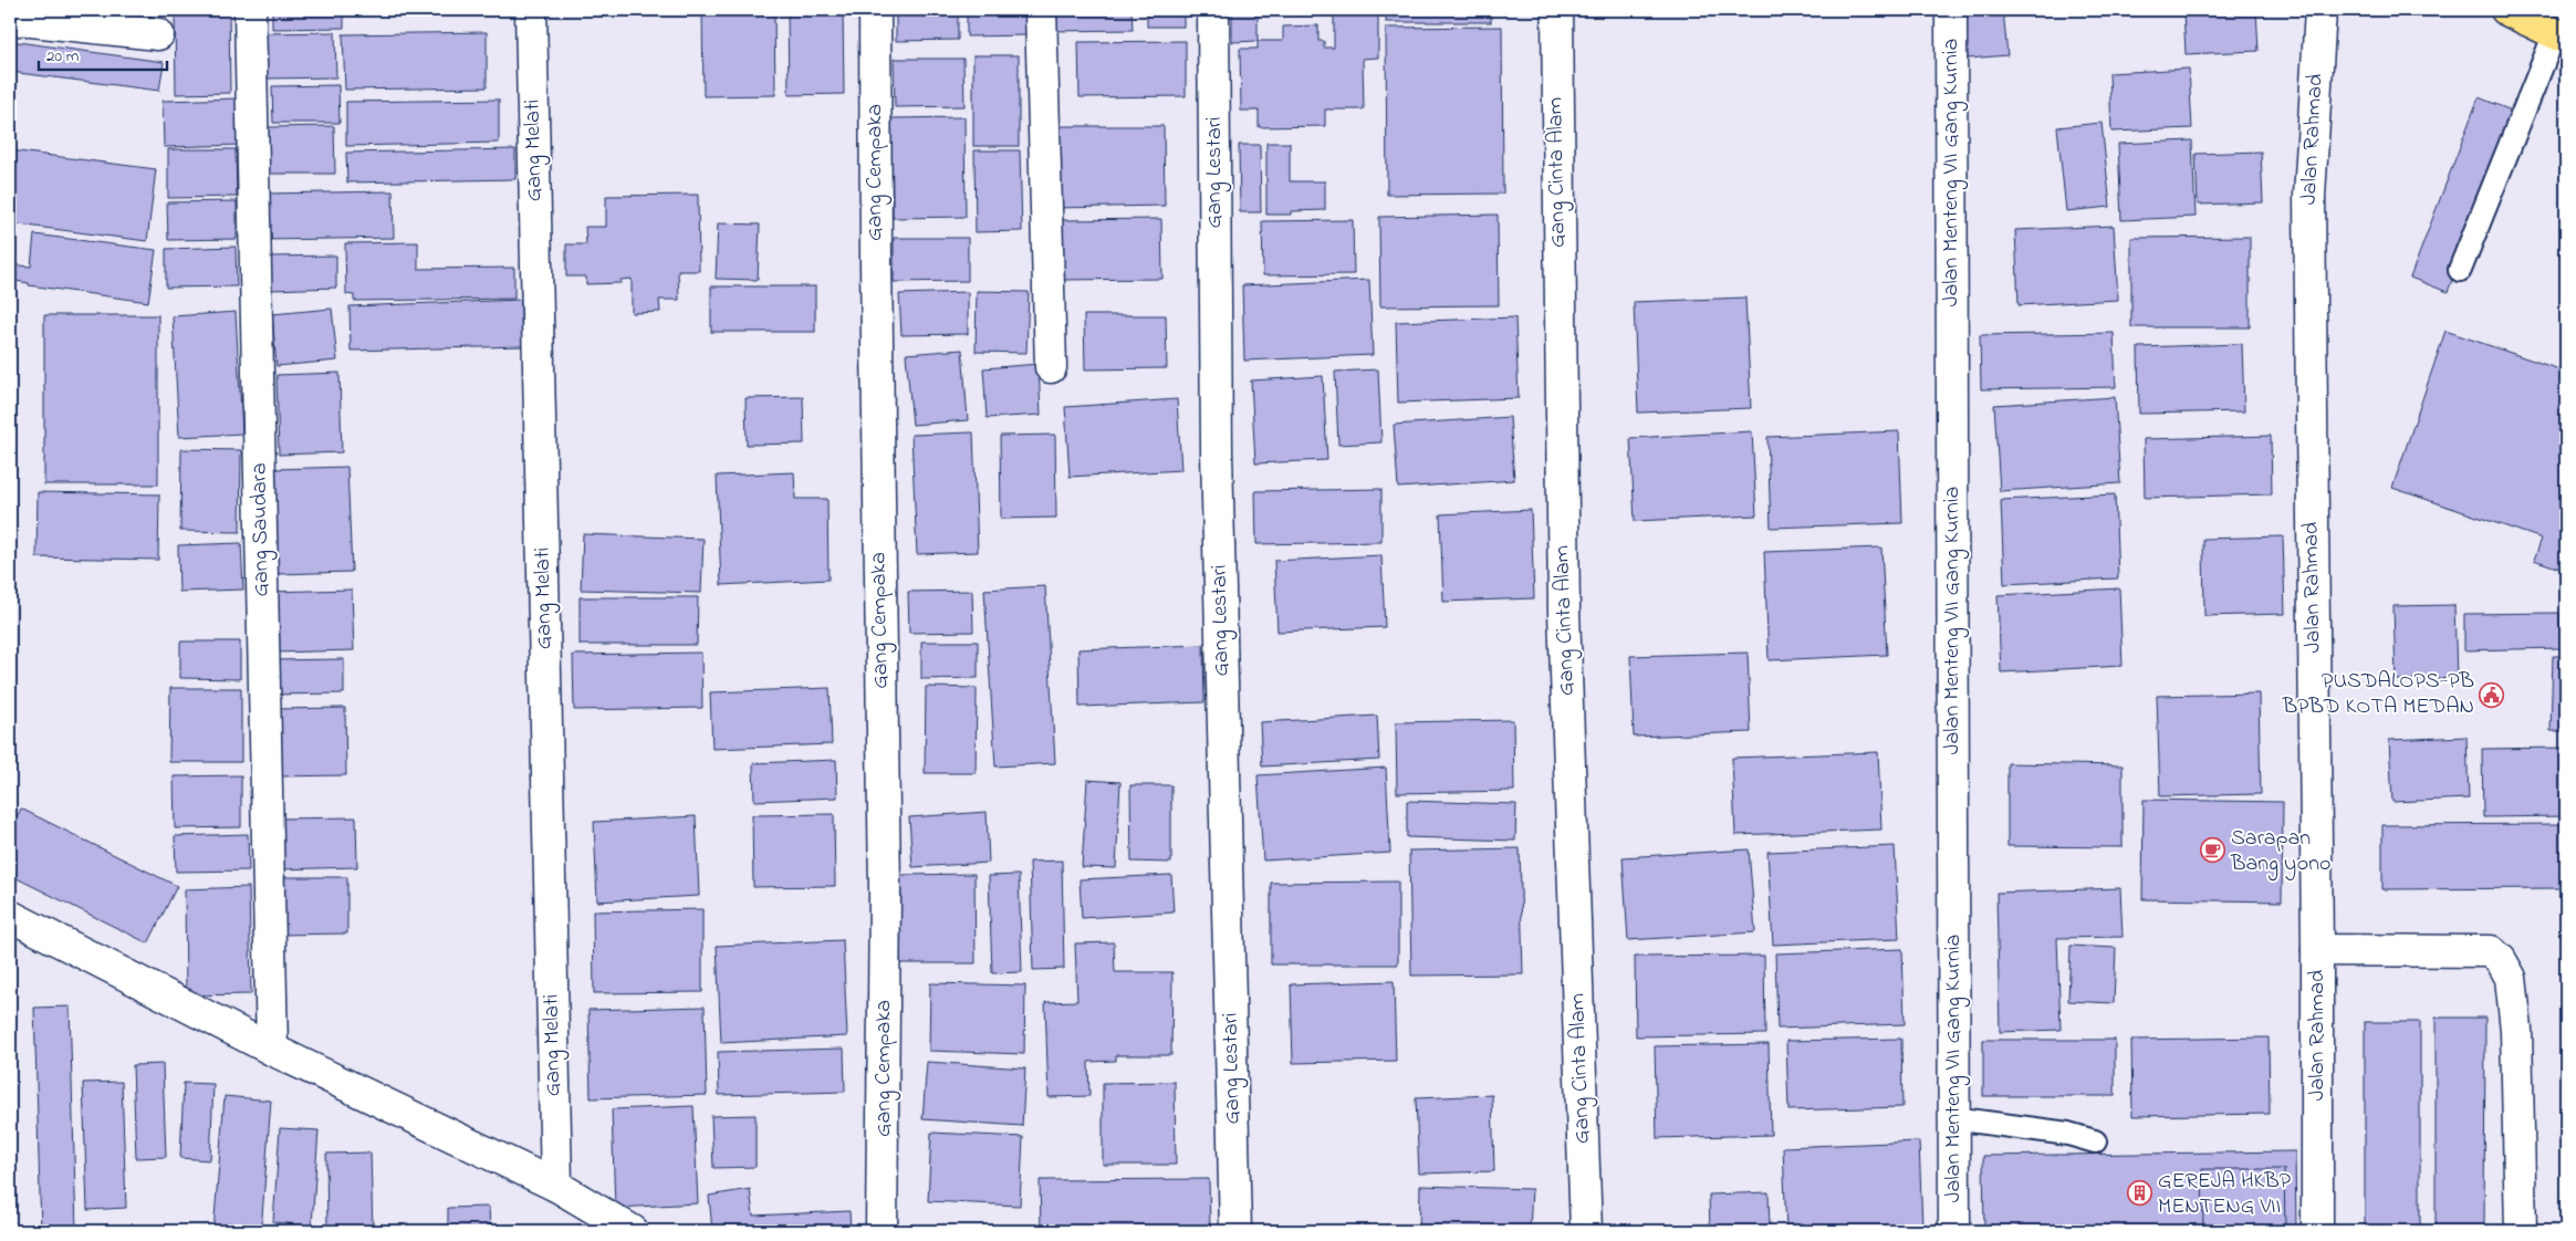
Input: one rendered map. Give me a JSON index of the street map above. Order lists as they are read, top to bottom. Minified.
{"streets":{"street":["Jalan Rahmad","Gang Melati","Gang Cempaka","Gang Lestari","Gang Cinta Alam","Jalan Menteng VII Gang Kurnia","Gang Saudara"]},"places":{"public building":["PUSDALOPS-PB BPBD KOTA MEDAN"],"cafe":["Sarapan Bang yono"],"building":["GEREJA HKBP MENTENG VII"]},"scale_bar":"20 m"}
